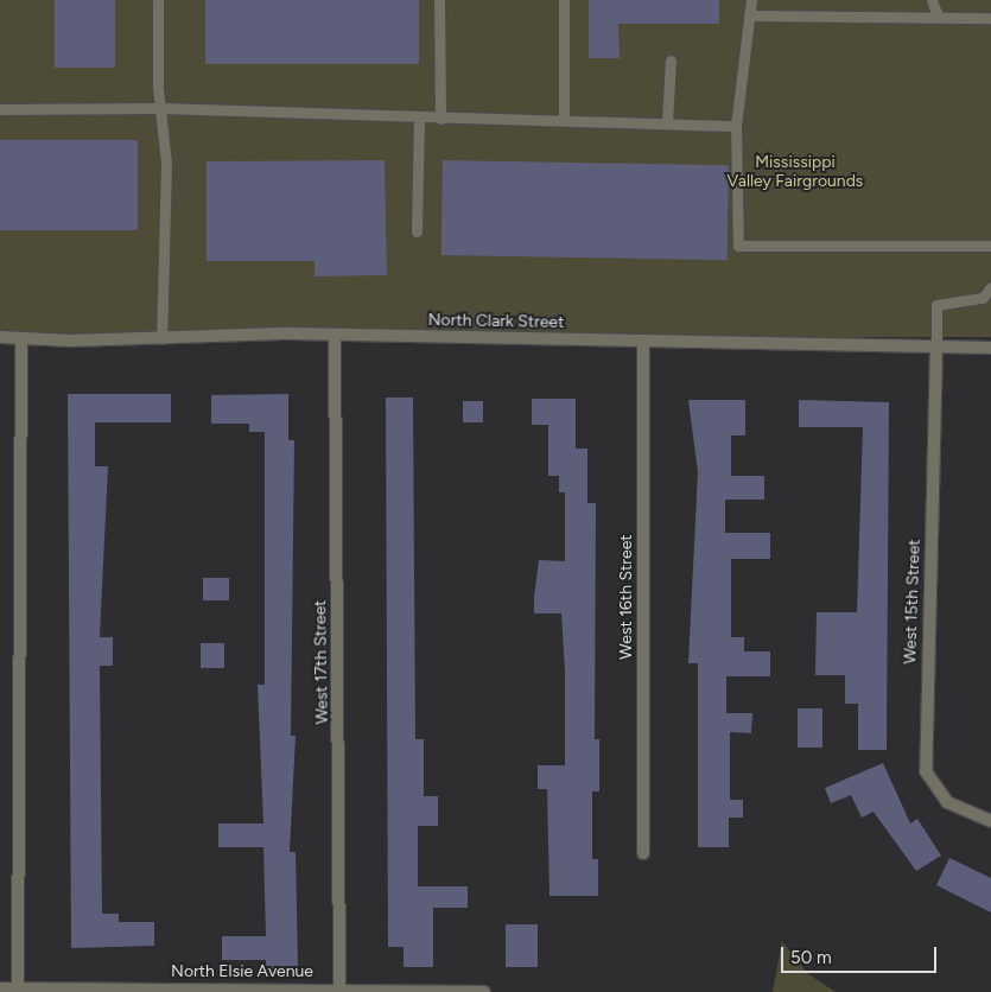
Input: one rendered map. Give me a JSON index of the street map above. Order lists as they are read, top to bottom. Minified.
{"streets":{"street":["North Clark Street","West 16th Street","West 15th Street","West 17th Street","North Elsie Avenue"]},"crossings":[["North Clark Street","West 16th Street"],["North Clark Street","West 15th Street"],["North Clark Street","West 17th Street"],["West 17th Street","North Elsie Avenue"]],"parks":["Mississippi Valley Fairgrounds"],"scale_bar":"50 m"}
